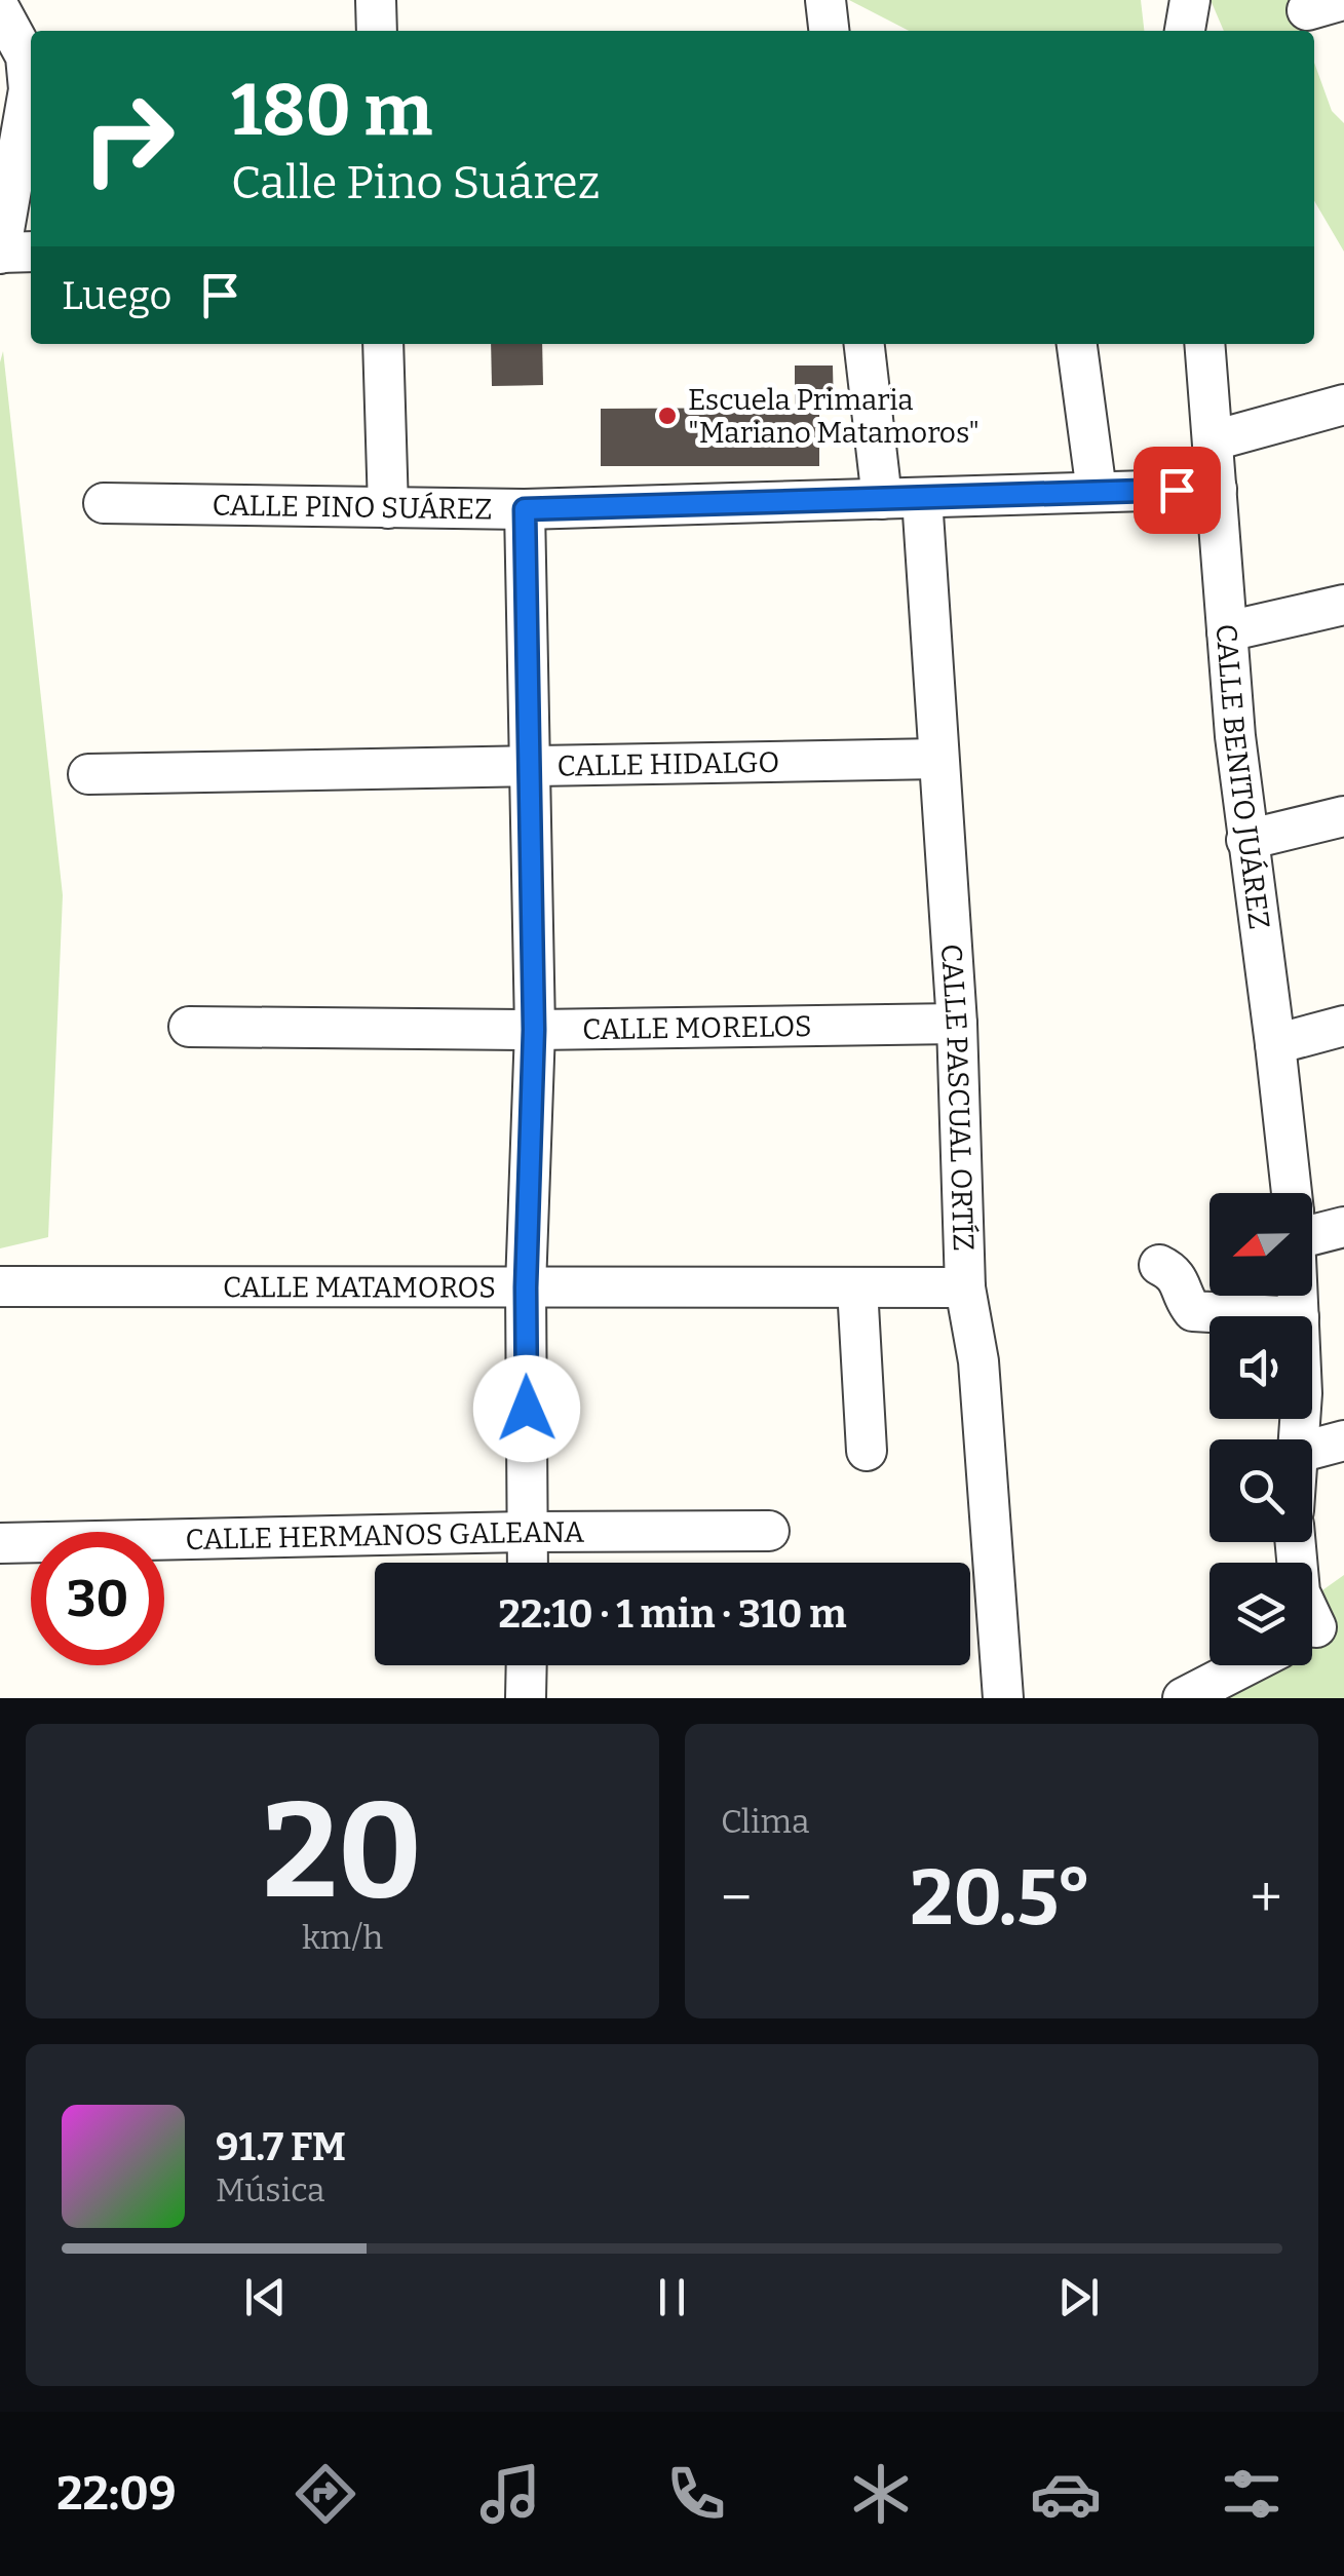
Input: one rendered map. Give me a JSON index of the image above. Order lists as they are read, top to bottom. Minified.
{"streets":{"street":["CALLE PINO SUÁREZ","CALLE HIDALGO","CALLE BENITO JUÁREZ","CALLE MORELOS","CALLE PASCUAL ORTÍZ","CALLE MATAMOROS","CALLE HERMANOS GALEANA"]},"crossings":[["CALLE PINO SUÁREZ","CALLE BENITO JUÁREZ"],["CALLE PINO SUÁREZ","CALLE PASCUAL ORTÍZ"],["CALLE HIDALGO","CALLE PASCUAL ORTÍZ"],["CALLE MORELOS","CALLE PASCUAL ORTÍZ"],["CALLE PASCUAL ORTÍZ","CALLE MATAMOROS"]],"places":["Escuela Primaria \"Mariano Matamoros\""],"north":"left","page":{"turn":["180 m","Calle Pino Suárez"],"then":"Luego","limit":"30","trip":"22:10 · 1 min · 310 m","tile":[["20","km/h"],"Clima"],"heat":["−","20.5°","+"],"song":["91.7 FM","Música"],"tabs":"22:09"}}
